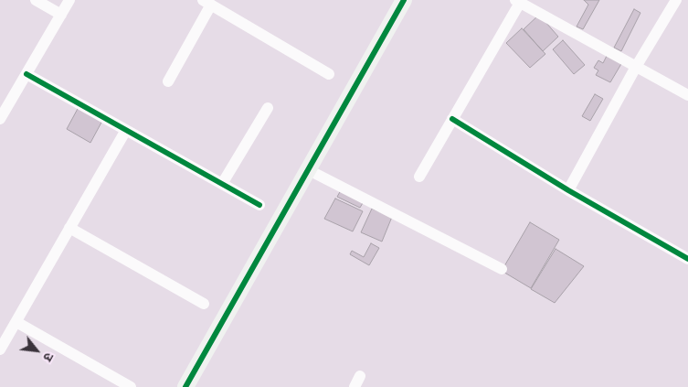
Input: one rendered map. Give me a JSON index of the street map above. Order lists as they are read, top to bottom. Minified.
{"north":"bottom right"}
